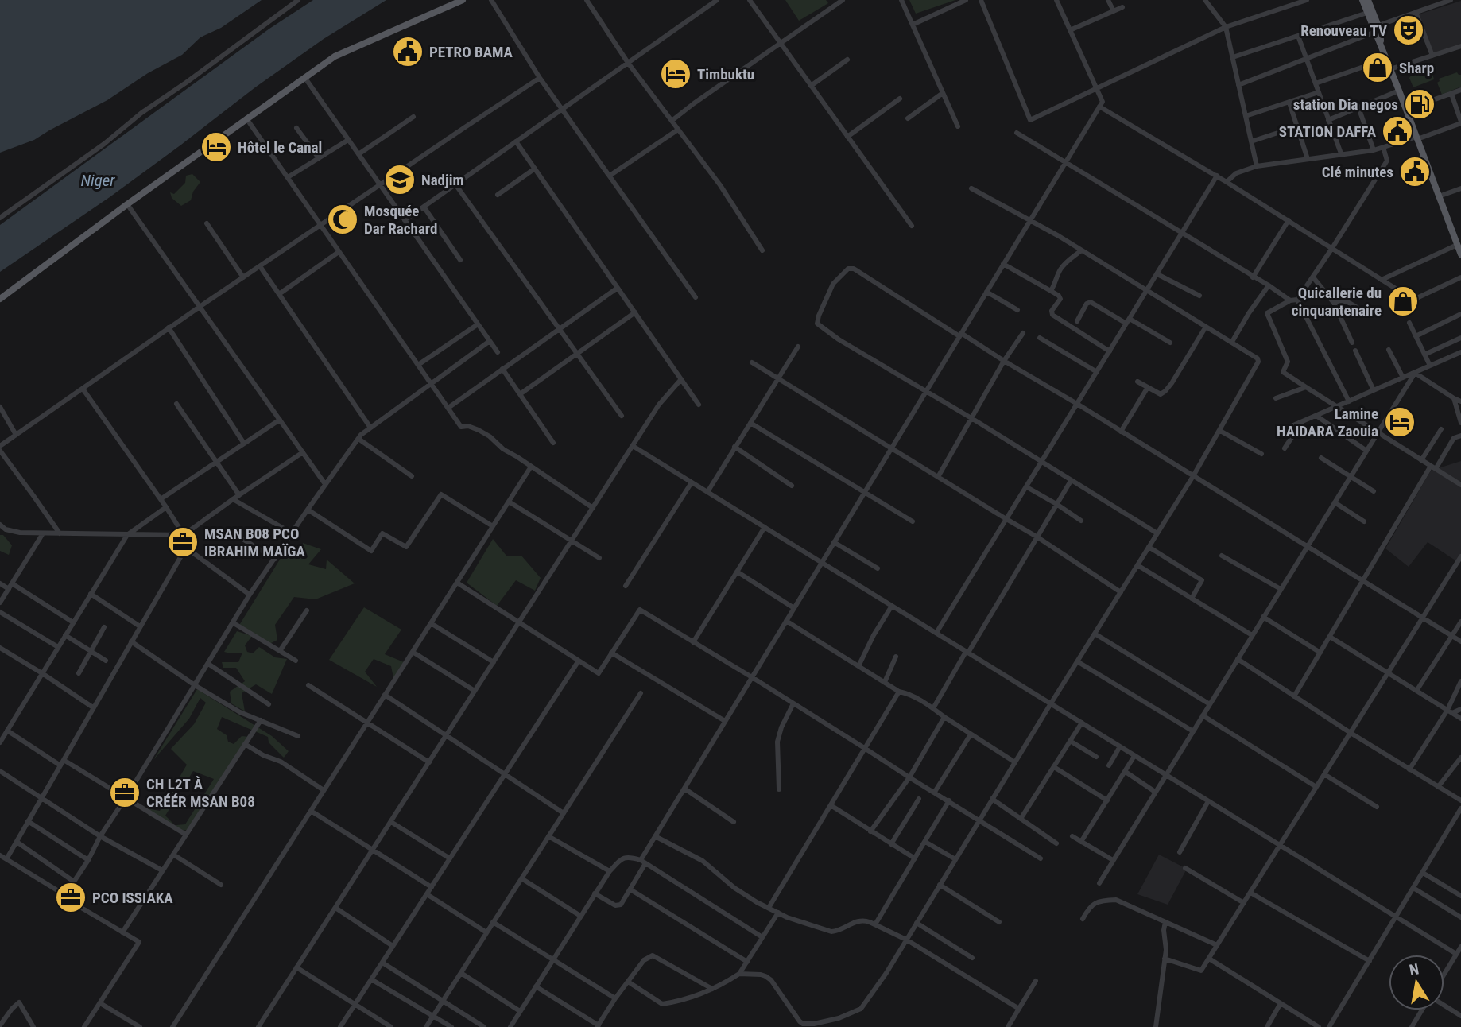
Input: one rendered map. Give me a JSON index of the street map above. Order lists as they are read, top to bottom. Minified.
{"water":["Niger"],"places":{"theatre":["Renouveau TV"],"public building":["PETRO BAMA","STATION DAFFA","Clé minutes"],"shop":["Sharp","Quicallerie du cinquantenaire"],"hotel":["Timbuktu","Hôtel le Canal","Lamine HAIDARA Zaouia"],"fuel station":["station Dia negos"],"school or university":["Nadjim"],"mosque":["Mosquée Dar Rachard"],"office":["MSAN B08 PCO IBRAHIM MAÏGA","CH L2T À CRÉÉR MSAN B08","PCO ISSIAKA"]},"north":"top"}
